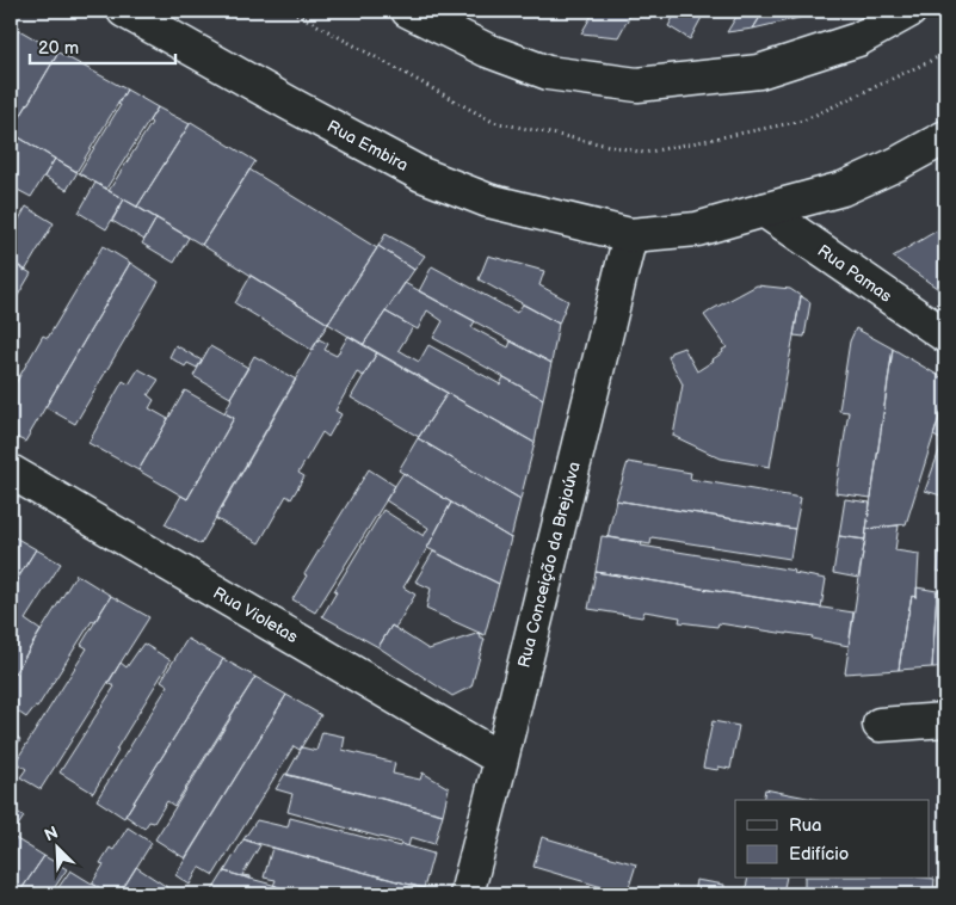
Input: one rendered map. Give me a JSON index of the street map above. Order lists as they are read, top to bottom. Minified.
{"streets":{"street":["Rua Embira","Rua Pamas","Rua Conceição da Brejaúva","Rua Violetas"]},"crossings":[["Rua Embira","Rua Pamas"],["Rua Embira","Rua Conceição da Brejaúva"],["Rua Conceição da Brejaúva","Rua Violetas"]],"legend":["Rua","Edifício"],"scale_bar":"20 m","north":"top left"}
